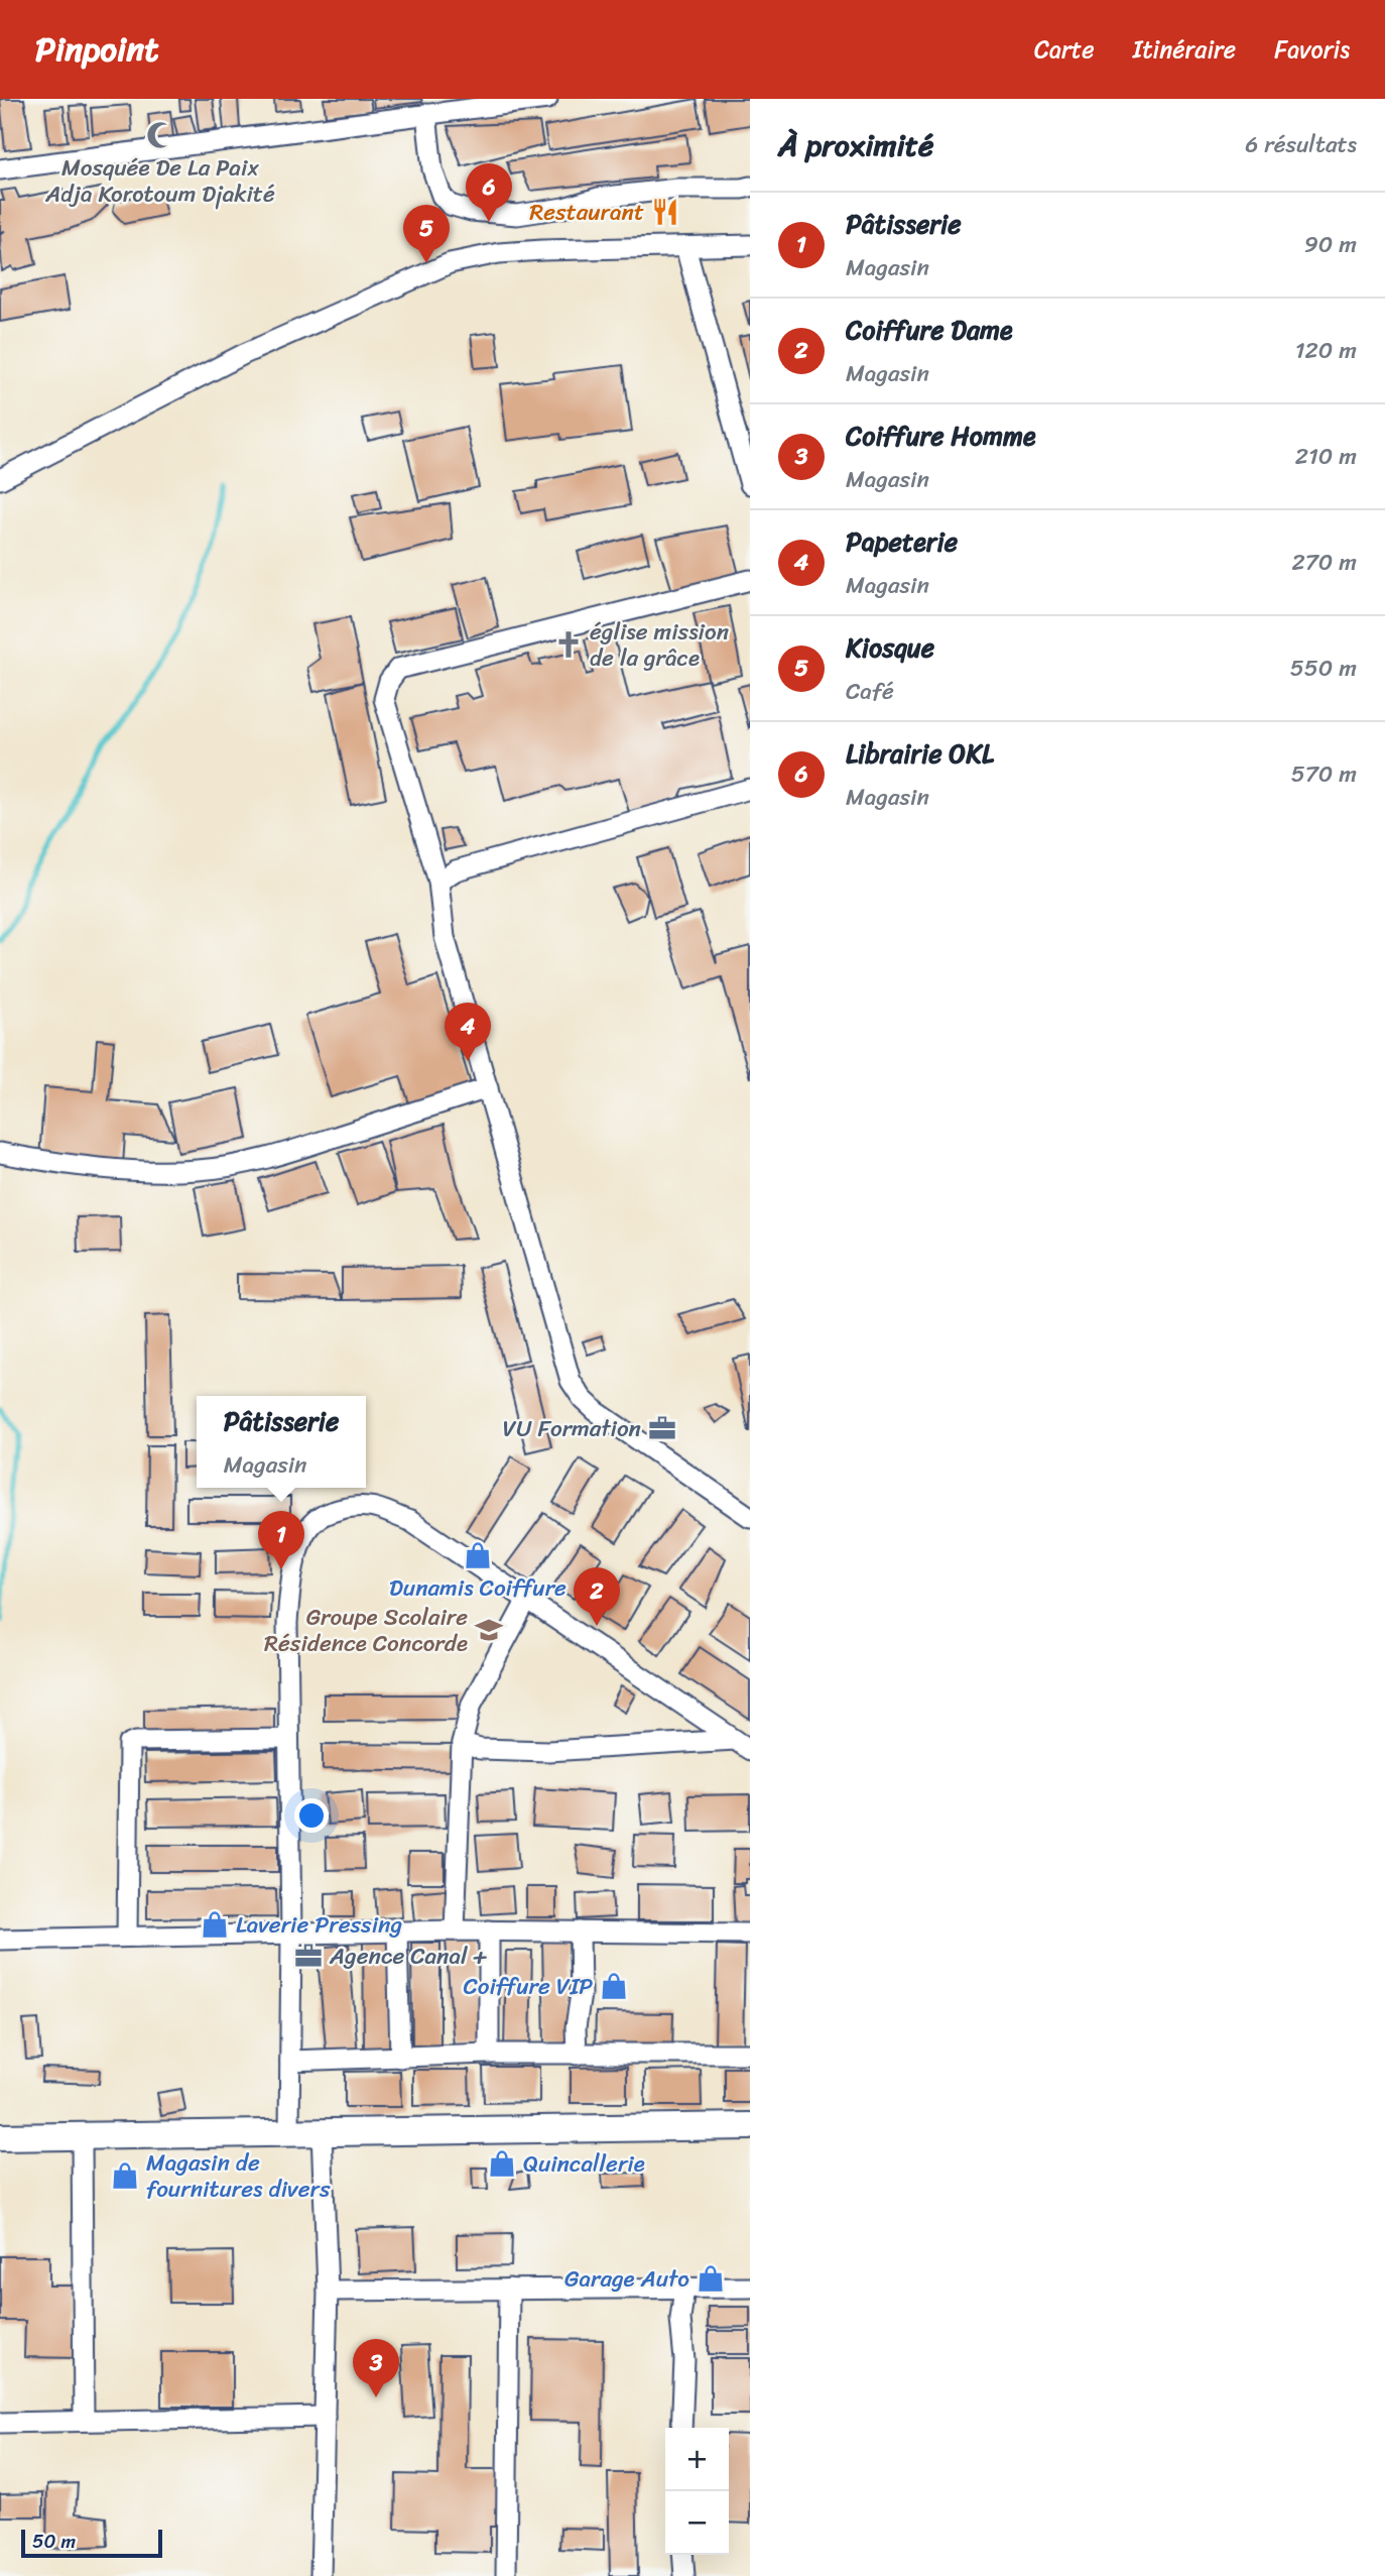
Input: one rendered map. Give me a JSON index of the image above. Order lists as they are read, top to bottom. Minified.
{"places":{"mosque":["Mosquée De La Paix Adja Korotoum Djakité"],"restaurant":["Restaurant"],"church":["église mission de la grâce"],"office":["VU Formation","Agence Canal +"],"shop":["Dunamis Coiffure","Laverie Pressing","Coiffure VIP","Quincallerie","Magasin de fournitures divers","Garage Auto"],"school or university":["Groupe Scolaire Résidence Concorde"]},"scale_bar":"50 m","page":{"header":"Pinpoint","nav":["Carte","Itinéraire","Favoris"],"heading":["À proximité","6 résultats"],"pins":["6","5","4","1","2","3"],"list":[{"mark":"1","name":"Pâtisserie","note":"Magasin","value":"90 m"},{"mark":"2","name":"Coiffure Dame","note":"Magasin","value":"120 m"},{"mark":"3","name":"Coiffure Homme","note":"Magasin","value":"210 m"},{"mark":"4","name":"Papeterie","note":"Magasin","value":"270 m"},{"mark":"5","name":"Kiosque","note":"Café","value":"550 m"},{"mark":"6","name":"Librairie OKL","note":"Magasin","value":"570 m"}],"popup":["Pâtisserie","Magasin"],"map_buttons":["+","−"],"scale":"50 m"}}
